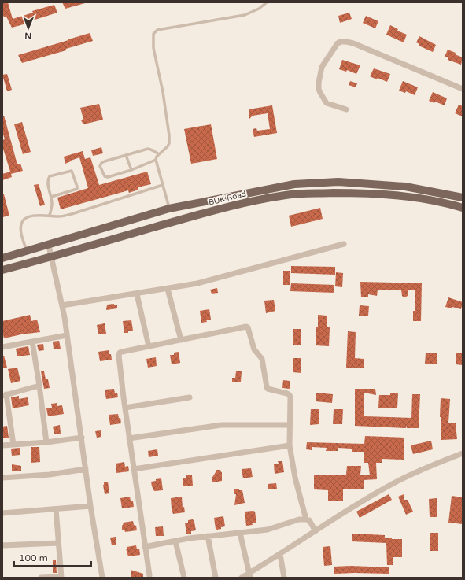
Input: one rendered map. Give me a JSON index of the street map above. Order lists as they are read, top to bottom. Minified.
{"streets":{"main road":["BUK Road"]},"scale_bar":"100 m","north":"bottom"}
